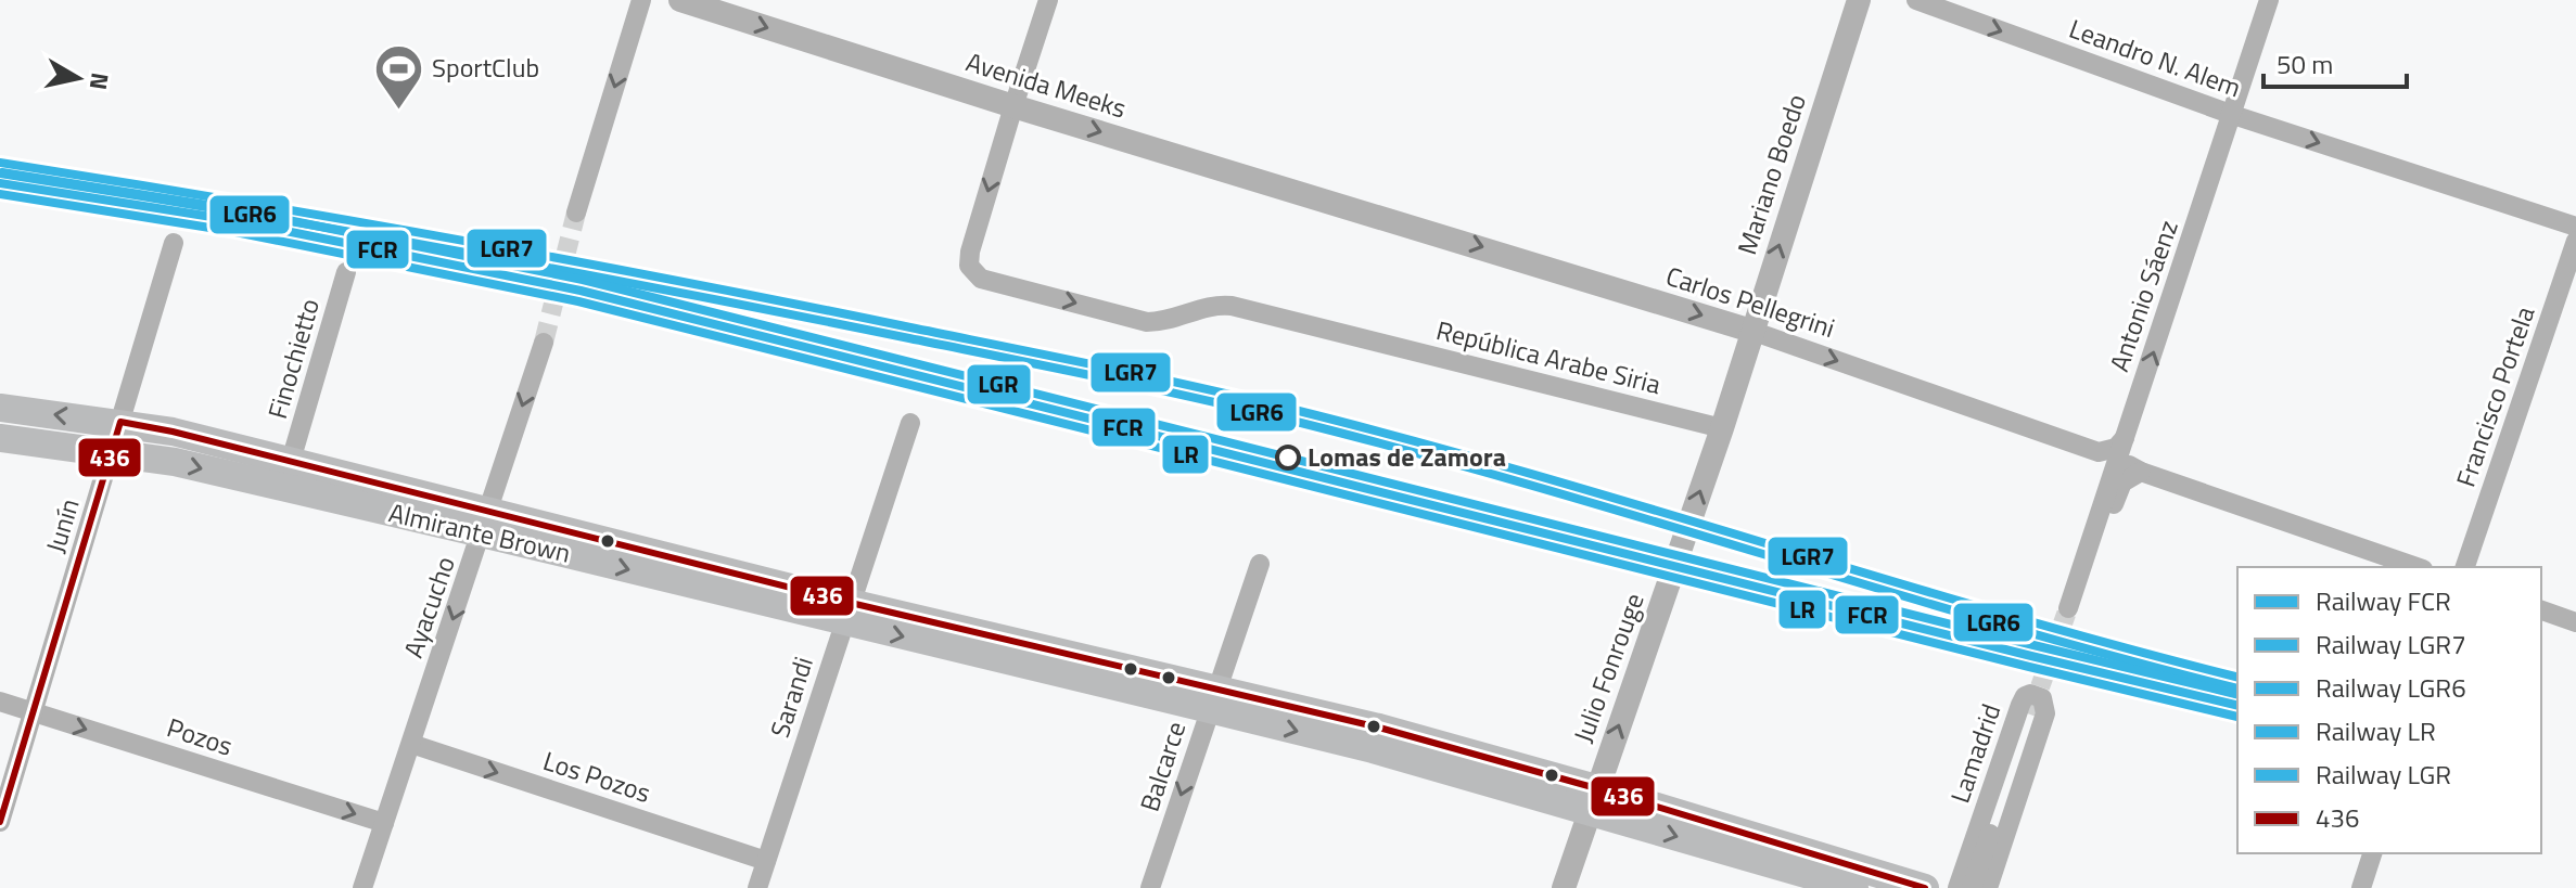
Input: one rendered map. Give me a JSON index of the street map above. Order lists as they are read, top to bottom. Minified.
{"streets":{"main road":["Almirante Brown"],"street":["Leandro N. Alem","Avenida Meeks","Mariano Boedo","Antonio Sáenz","Carlos Pellegrini","República Arabe Siria","Finochietto","Francisco Portela","Junín","Ayacucho","Julio Fonrouge","Sarandi","Pozos","Lamadrid","Balcarce","Los Pozos"]},"crossings":[["Leandro N. Alem","Antonio Sáenz"],["Avenida Meeks","Carlos Pellegrini"],["Avenida Meeks","República Arabe Siria"],["Mariano Boedo","Carlos Pellegrini"],["Mariano Boedo","República Arabe Siria"],["Mariano Boedo","Julio Fonrouge"],["Finochietto","Almirante Brown"],["Junín","Almirante Brown"],["Junín","Pozos"],["Almirante Brown","Ayacucho"],["Almirante Brown","Julio Fonrouge"],["Almirante Brown","Sarandi"],["Almirante Brown","Balcarce"],["Ayacucho","Pozos"],["Ayacucho","Los Pozos"],["Sarandi","Los Pozos"]],"one_way":["Leandro N. Alem","Avenida Meeks","Mariano Boedo","Antonio Sáenz","Carlos Pellegrini","República Arabe Siria","Ayacucho","Julio Fonrouge","Pozos","Balcarce","Los Pozos"],"places":{"sports":["SportClub"],"other":["Lomas de Zamora"]},"lines":["rail line LGR7","rail line LGR","rail line LGR6","rail line FCR","rail line LR","transit line 436"],"legend":["Railway FCR","Railway LGR7","Railway LGR6","Railway LR","Railway LGR","436"],"scale_bar":"50 m","north":"right"}
